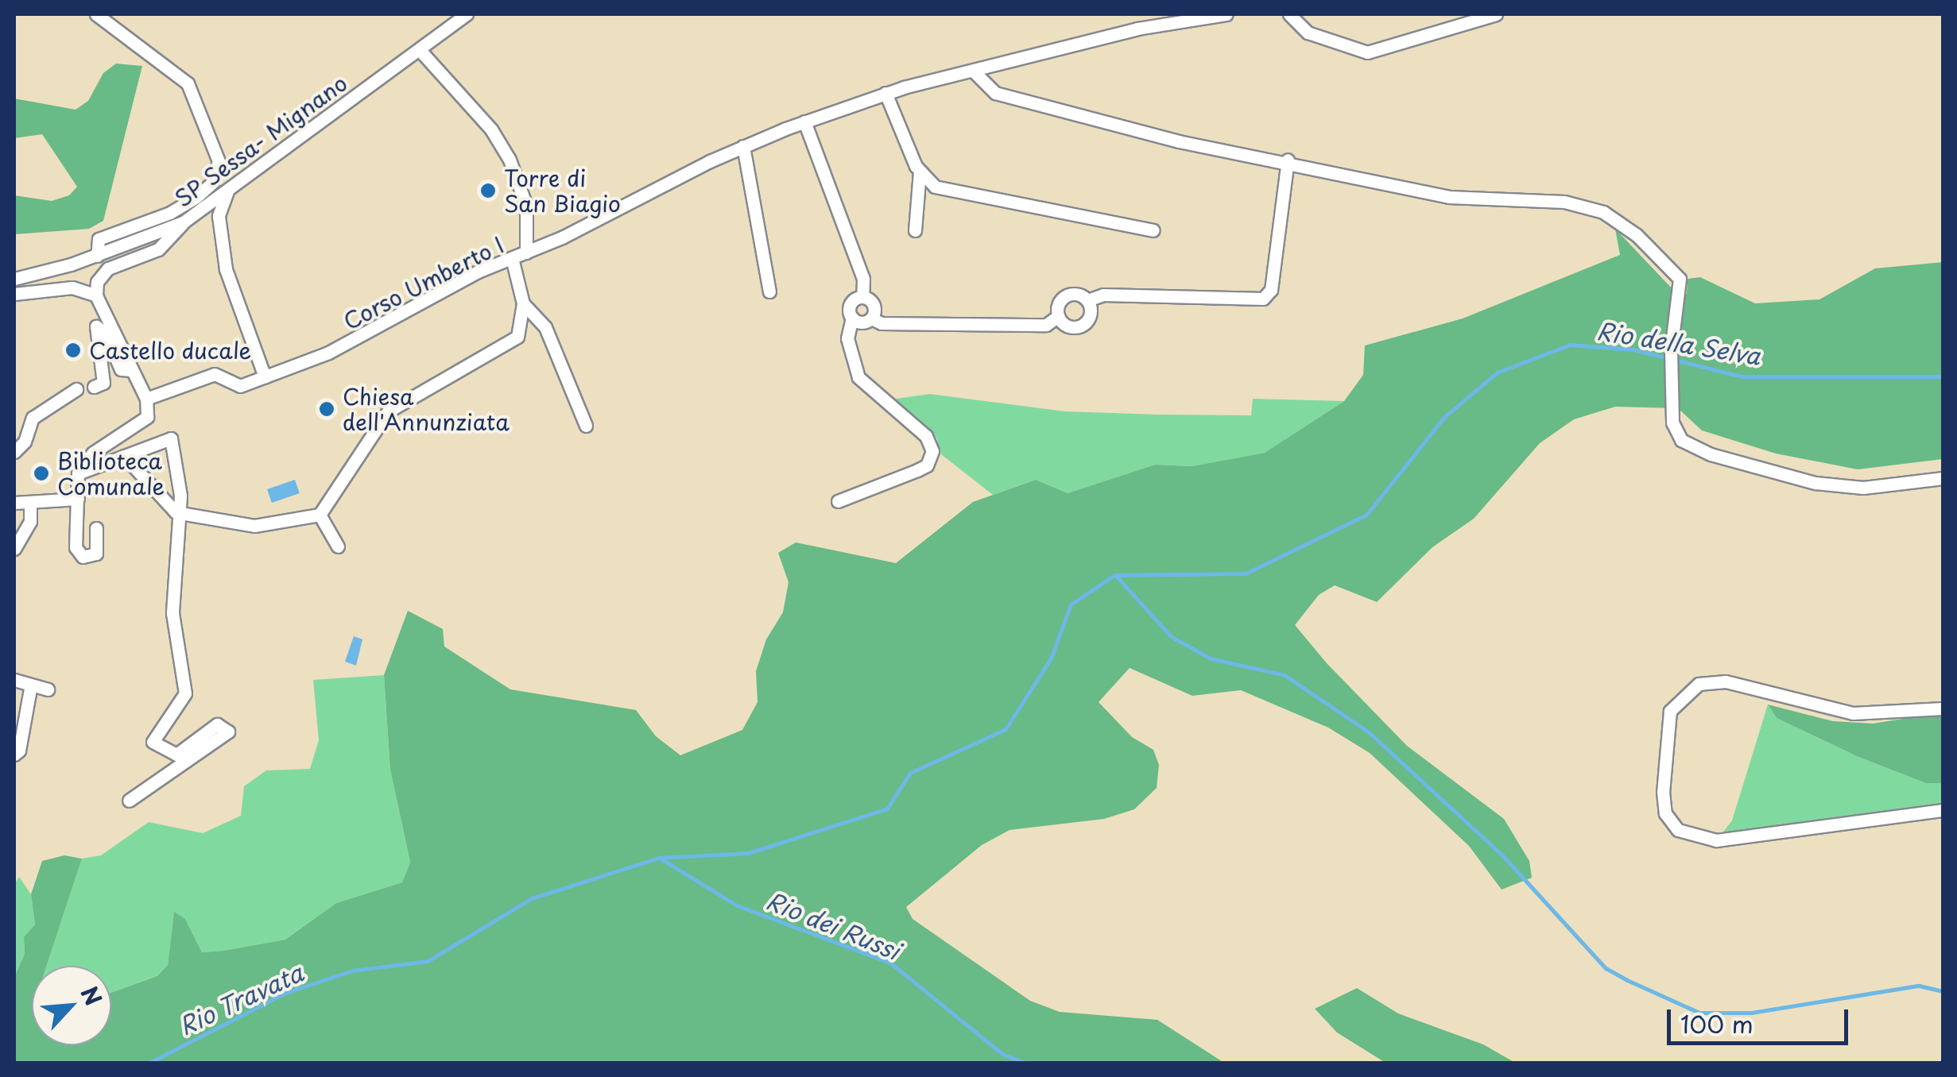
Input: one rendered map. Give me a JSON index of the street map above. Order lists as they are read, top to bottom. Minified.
{"streets":{"street":["SP Sessa- Mignano","Corso Umberto I"]},"water":["Rio della Selva","Rio dei Russi","Rio Travata"],"places":["Torre di San Biagio","Castello ducale","Chiesa dell'Annunziata","Biblioteca Comunale"],"scale_bar":"100 m","north":"top right"}
